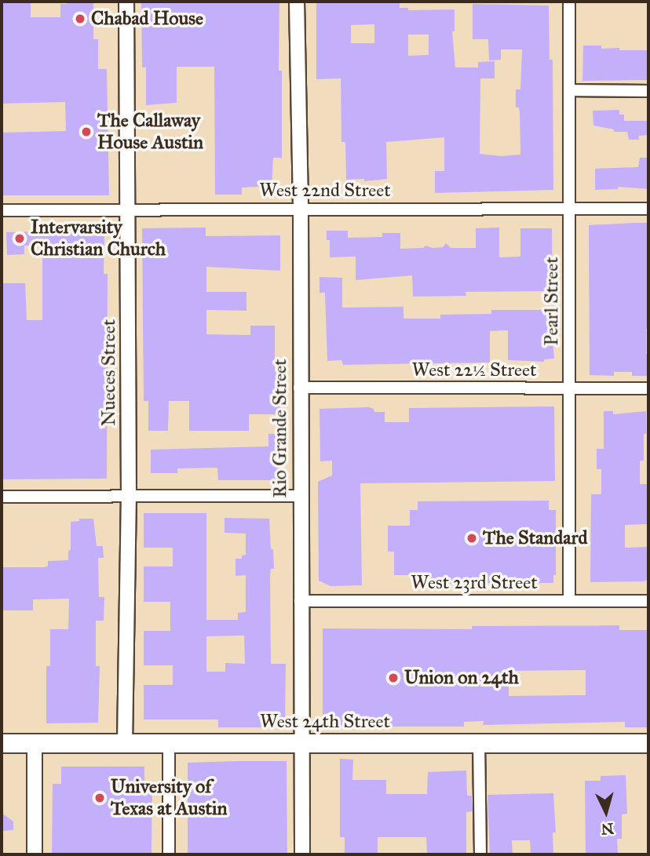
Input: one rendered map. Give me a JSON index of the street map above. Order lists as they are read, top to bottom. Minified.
{"streets":{"main road":["West 24th Street"],"street":["West 22nd Street","Pearl Street","West 22½ Street","Nueces Street","Rio Grande Street","West 23rd Street"]},"crossings":[["West 22nd Street","Pearl Street"],["West 22nd Street","Nueces Street"],["West 22nd Street","Rio Grande Street"],["Pearl Street","West 22½ Street"],["Pearl Street","West 23rd Street"],["West 22½ Street","Rio Grande Street"],["Nueces Street","West 24th Street"],["Rio Grande Street","West 23rd Street"],["Rio Grande Street","West 24th Street"]],"places":["Chabad House","The Callaway House Austin","Intervarsity Christian Church","The Standard","Union on 24th","University of Texas at Austin"],"north":"bottom"}
